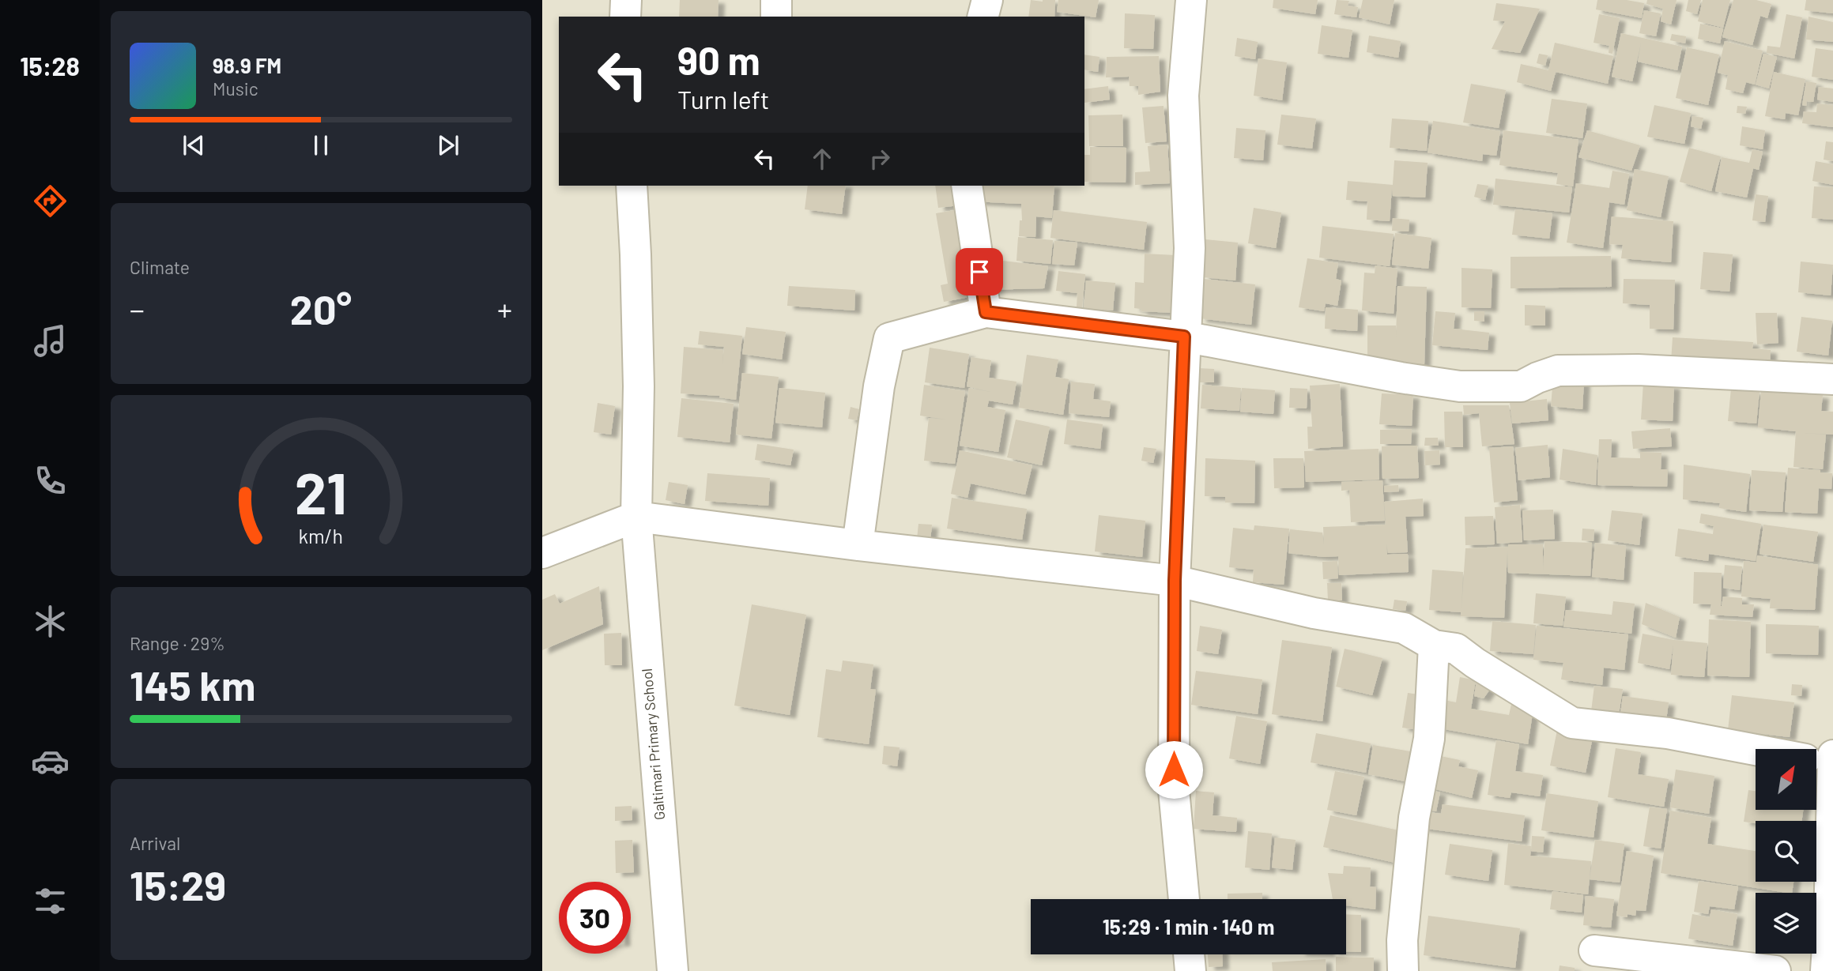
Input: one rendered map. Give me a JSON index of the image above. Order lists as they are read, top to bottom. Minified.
{"streets":{"street":["Galtimari Primary School"]},"north":"top right","page":{"tabs":"15:28","turn":["90 m","Turn left"],"song":["98.9 FM","Music"],"tile":["Climate",["Range · 29%","145 km"],["Arrival","15:29"]],"heat":["−","20°","+"],"limit":"30","trip":"15:29 · 1 min · 140 m","gauge":["21","km/h"]}}
